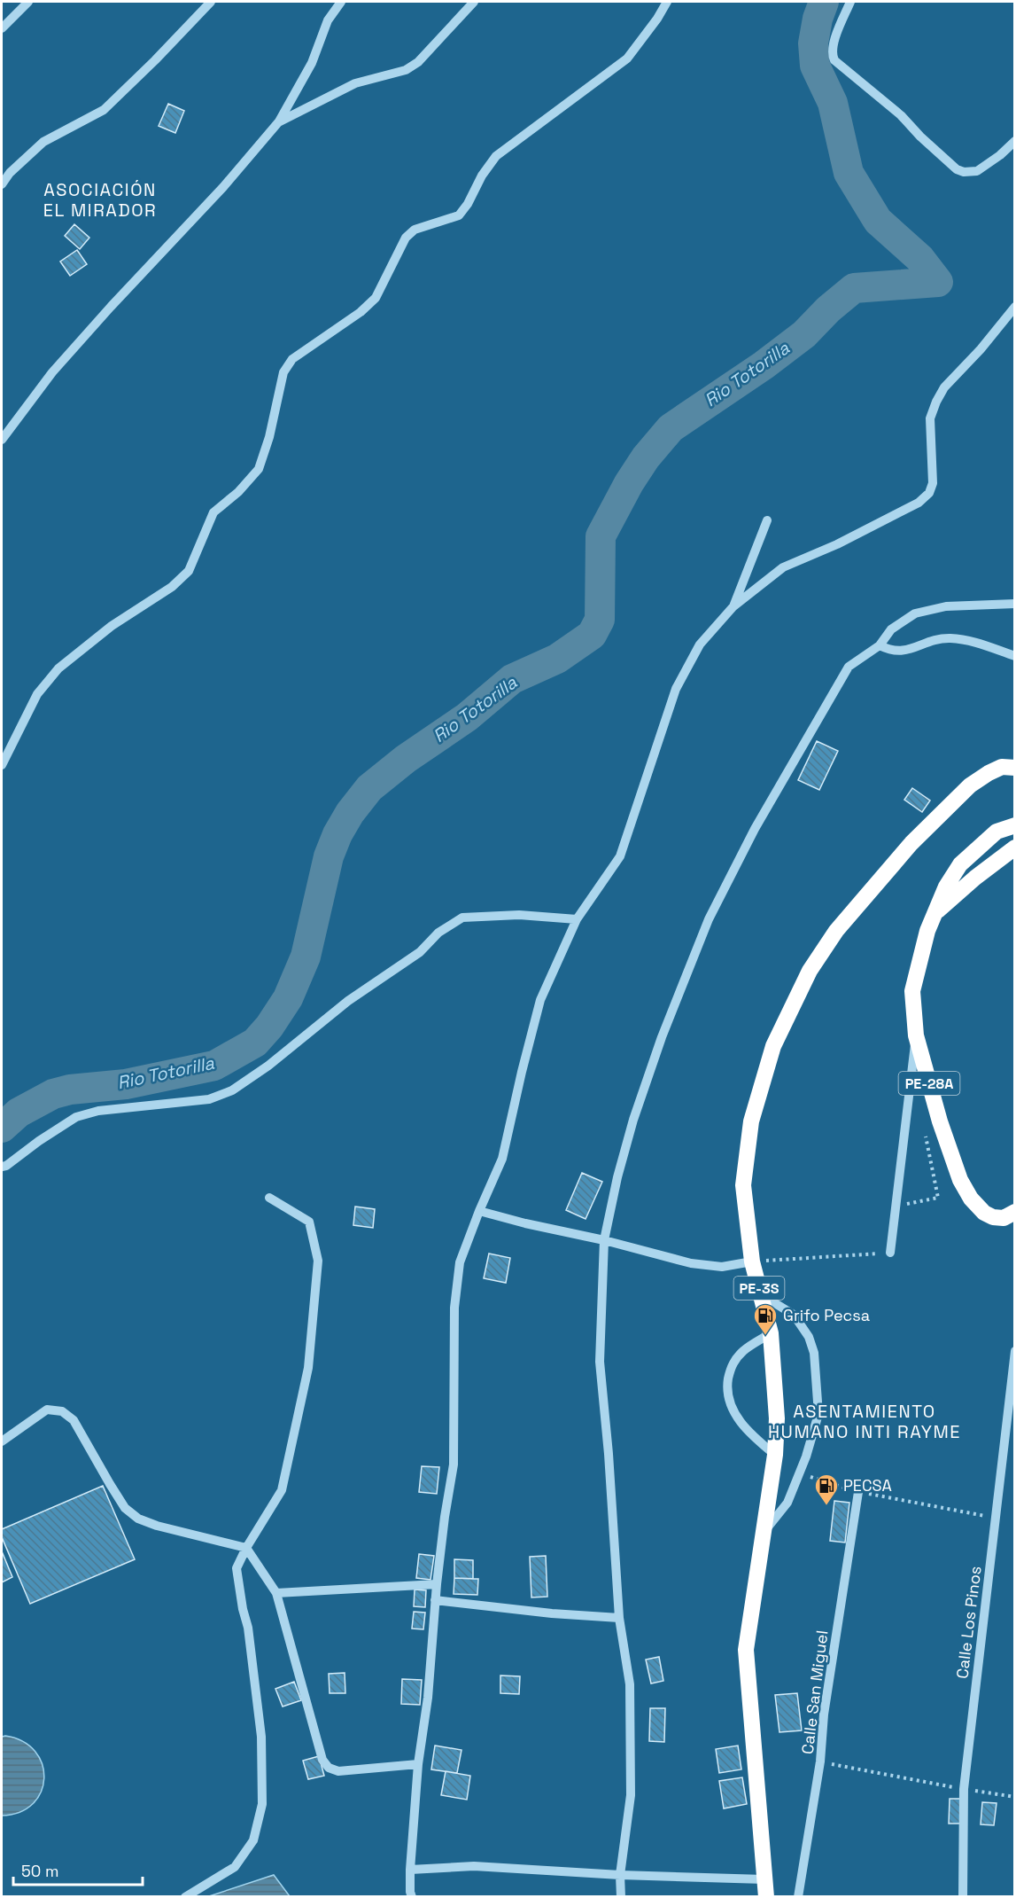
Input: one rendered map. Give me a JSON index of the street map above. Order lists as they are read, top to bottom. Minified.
{"streets":{"highway":["PE-28A","PE-3S"],"street":["Calle Los Pinos","Calle San Miguel"]},"districts":["ASOCIACIÓN EL MIRADOR","ASENTAMIENTO HUMANO INTI RAYME"],"water":["Rio Totorilla"],"places":{"fuel station":["Grifo Pecsa","PECSA"]},"scale_bar":"50 m"}
